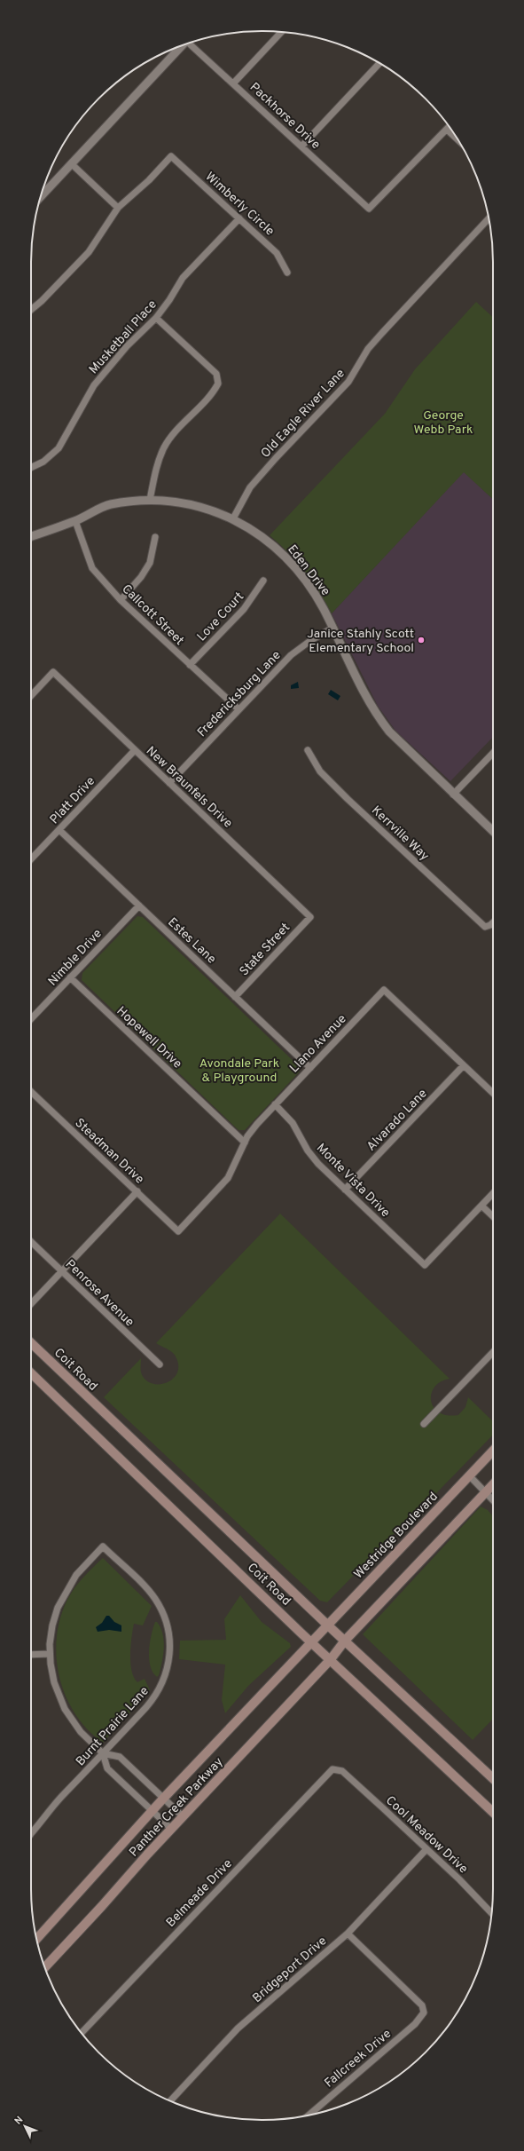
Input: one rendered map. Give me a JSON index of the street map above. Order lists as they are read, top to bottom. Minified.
{"streets":{"main road":["Coit Road","Westridge Boulevard","Panther Creek Parkway"],"street":["Packhorse Drive","Wimberly Circle","Musketball Place","Old Eagle River Lane","Eden Drive","Callcott Street","Love Court","Fredericksburg Lane","New Braunfels Drive","Platt Drive","Kerrville Way","Estes Lane","State Street","Nimble Drive","Hopewell Drive","Llano Avenue","Alvarado Lane","Steadman Drive","Monte Vista Drive","Penrose Avenue","Burnt Prairie Lane","Cool Meadow Drive","Belmeade Drive","Bridgeport Drive","Fallcreek Drive"]},"crossings":[["Wimberly Circle","Musketball Place"],["Old Eagle River Lane","Eden Drive"],["Eden Drive","Callcott Street"],["Eden Drive","Fredericksburg Lane"],["Callcott Street","Love Court"],["Callcott Street","Fredericksburg Lane"],["Fredericksburg Lane","New Braunfels Drive"],["New Braunfels Drive","Platt Drive"],["New Braunfels Drive","State Street"],["Platt Drive","Estes Lane"],["Estes Lane","State Street"],["Estes Lane","Nimble Drive"],["Estes Lane","Llano Avenue"],["Nimble Drive","Hopewell Drive"],["Hopewell Drive","Llano Avenue"],["Llano Avenue","Alvarado Lane"],["Llano Avenue","Steadman Drive"],["Llano Avenue","Monte Vista Drive"],["Alvarado Lane","Monte Vista Drive"],["Coit Road","Westridge Boulevard"],["Coit Road","Panther Creek Parkway"],["Westridge Boulevard","Panther Creek Parkway"],["Cool Meadow Drive","Belmeade Drive"],["Cool Meadow Drive","Bridgeport Drive"],["Bridgeport Drive","Fallcreek Drive"]],"parks":["George Webb Park","Avondale Park & Playground"],"places":["Janice Stahly Scott Elementary School"],"north":"top left"}
